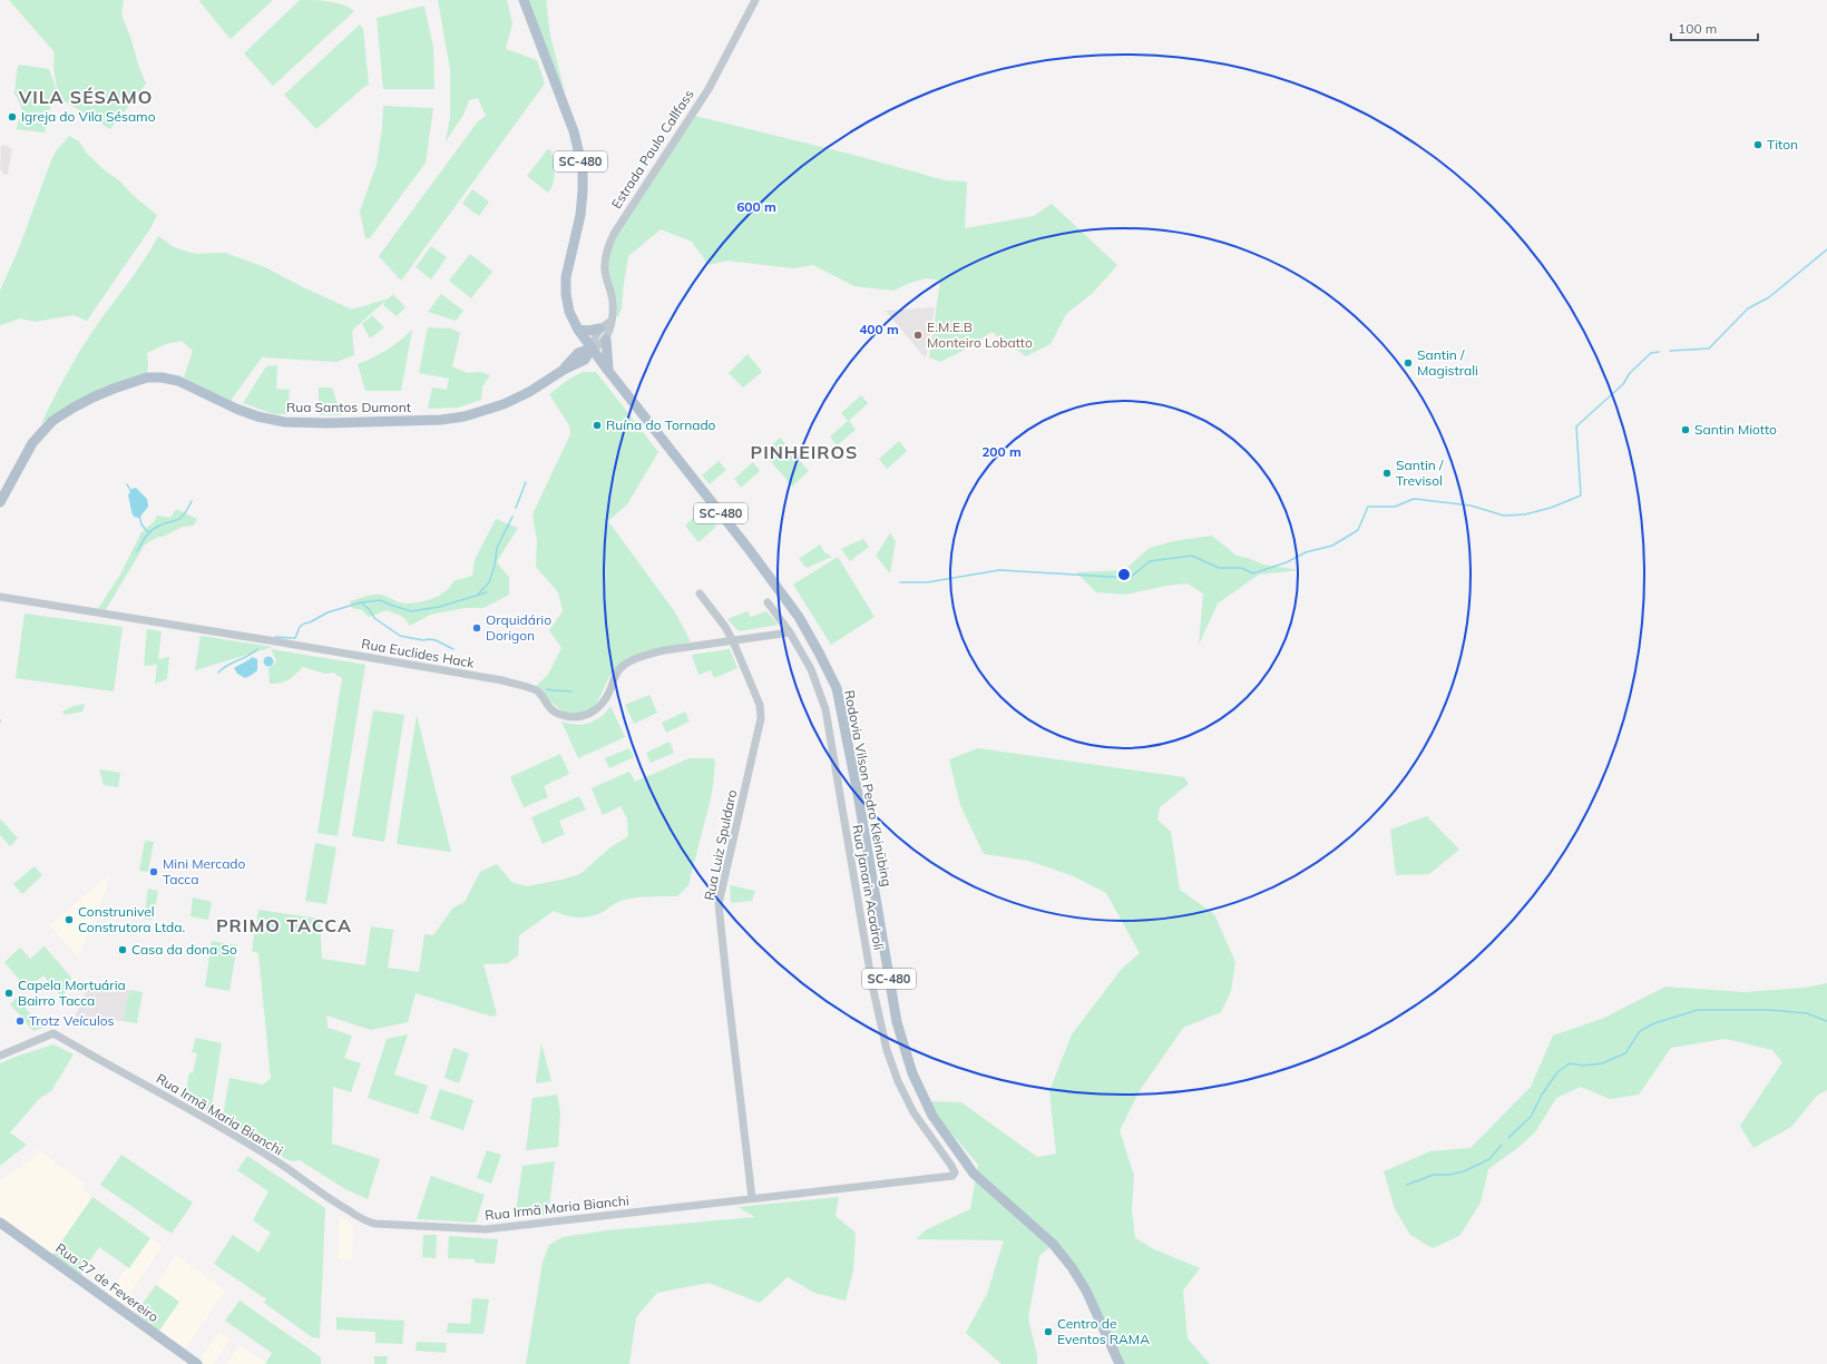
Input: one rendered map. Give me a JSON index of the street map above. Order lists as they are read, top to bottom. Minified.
{"streets":{"main road":["SC-480","Rua Santos Dumont","Rodovia Vilson Pedro Kleinübing","Rua 27 de Fevereiro"],"street":["Estrada Paulo Callfass","Rua Euclides Hack","Rua Luiz Spuldaro","Rua Janarin Acadroli","Rua Irmã Maria Bianchi"]},"crossings":[["Rua Santos Dumont","Rodovia Vilson Pedro Kleinübing"],["Rua Euclides Hack","Rua Luiz Spuldaro"],["Rua Euclides Hack","Rua Janarin Acadroli"],["Rua Luiz Spuldaro","Rua Irmã Maria Bianchi"],["Rua Janarin Acadroli","Rua Irmã Maria Bianchi"]],"districts":["VILA SÉSAMO","PINHEIROS","PRIMO TACCA"],"places":["Igreja do Vila Sésamo","Titon","E.M.E.B Monteiro Lobatto","Santin / Magistrali","Ruína do Tornado","Santin Miotto","Santin / Trevisol","Orquidário Dorigon","Mini Mercado Tacca","Construnivel Construtora Ltda.","Casa da dona So","Capela Mortuária Bairro Tacca","Trotz Veículos","Centro de Eventos RAMA"],"scale_bar":"100 m","rings":["600 m","400 m","200 m"]}
